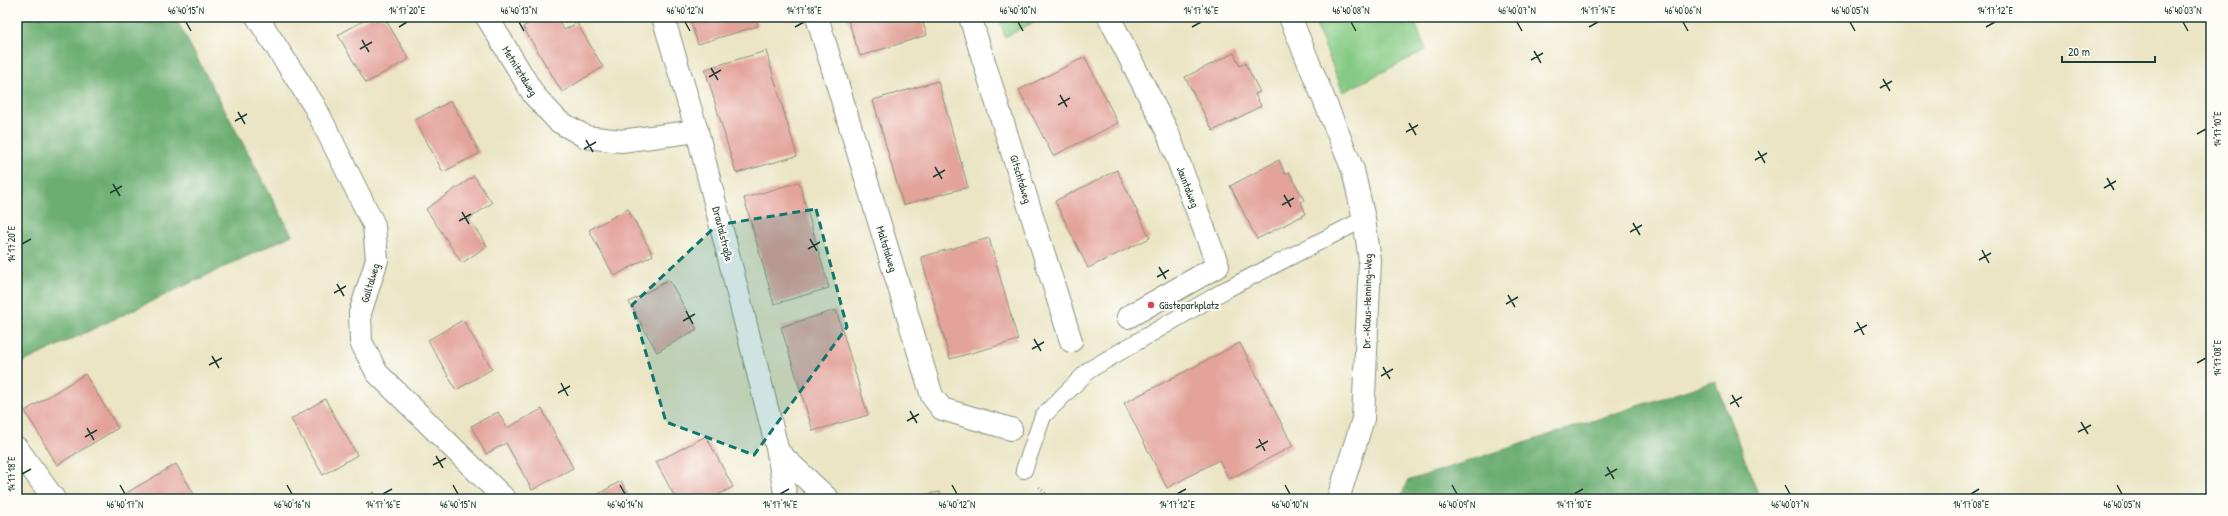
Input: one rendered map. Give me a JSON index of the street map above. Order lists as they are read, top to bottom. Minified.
{"streets":{"street":["Metnitztalweg","Gitschtalweg","Jauntalweg","Drautalstraße","Maltatalweg","Gailtalweg","Dr.-Klaus-Henning-Weg"]},"crossings":[["Metnitztalweg","Drautalstraße"]],"places":["Gästeparkplatz"],"scale_bar":"20 m","coordinates":["46°40'15\"N","14°17'20\"E","46°40'13\"N","46°40'12\"N","14°17'18\"E","46°40'10\"N","14°17'16\"E","46°40'08\"N","46°40'07\"N","14°17'14\"E","46°40'06\"N","46°40'05\"N","14°17'12\"E","46°40'03\"N","14°17'10\"E","14°17'08\"E","46°40'17\"N","46°40'16\"N","46°40'14\"N","46°40'09\"N"]}
